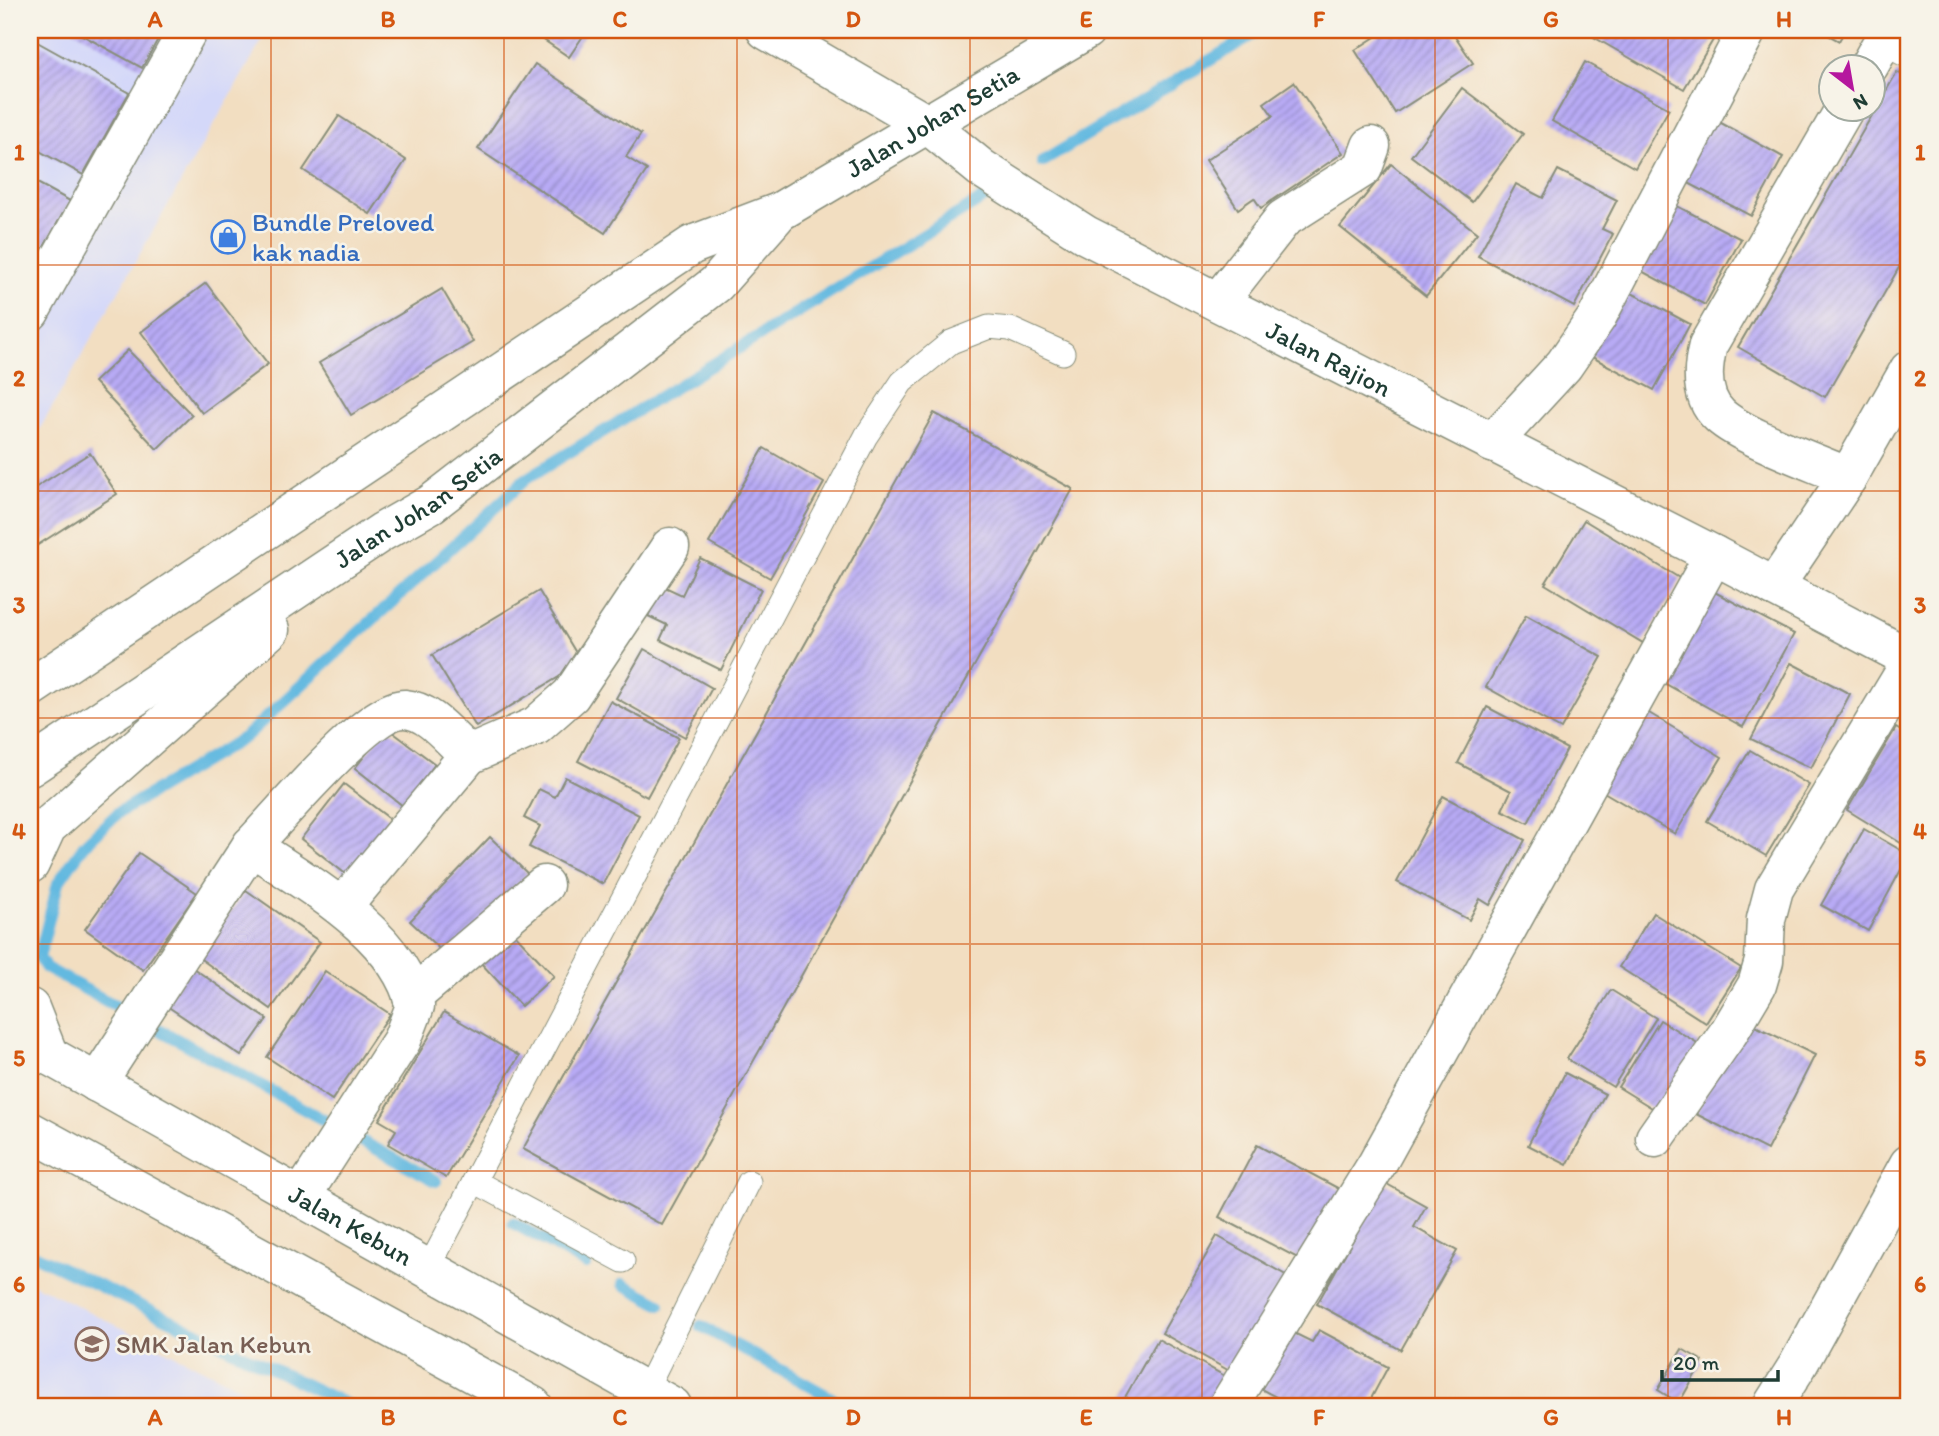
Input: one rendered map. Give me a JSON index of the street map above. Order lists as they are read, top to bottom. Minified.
{"streets":{"street":["Jalan Johan Setia","Jalan Rajion","Jalan Kebun"]},"crossings":[["Jalan Johan Setia","Jalan Rajion"]],"places":{"shop":["Bundle Preloved kak nadia"],"school or university":["SMK Jalan Kebun"]},"scale_bar":"20 m","north":"bottom right","grid":{"columns":["A","B","C","D","E","F","G","H"],"rows":["1","2","3","4","5","6"]}}
